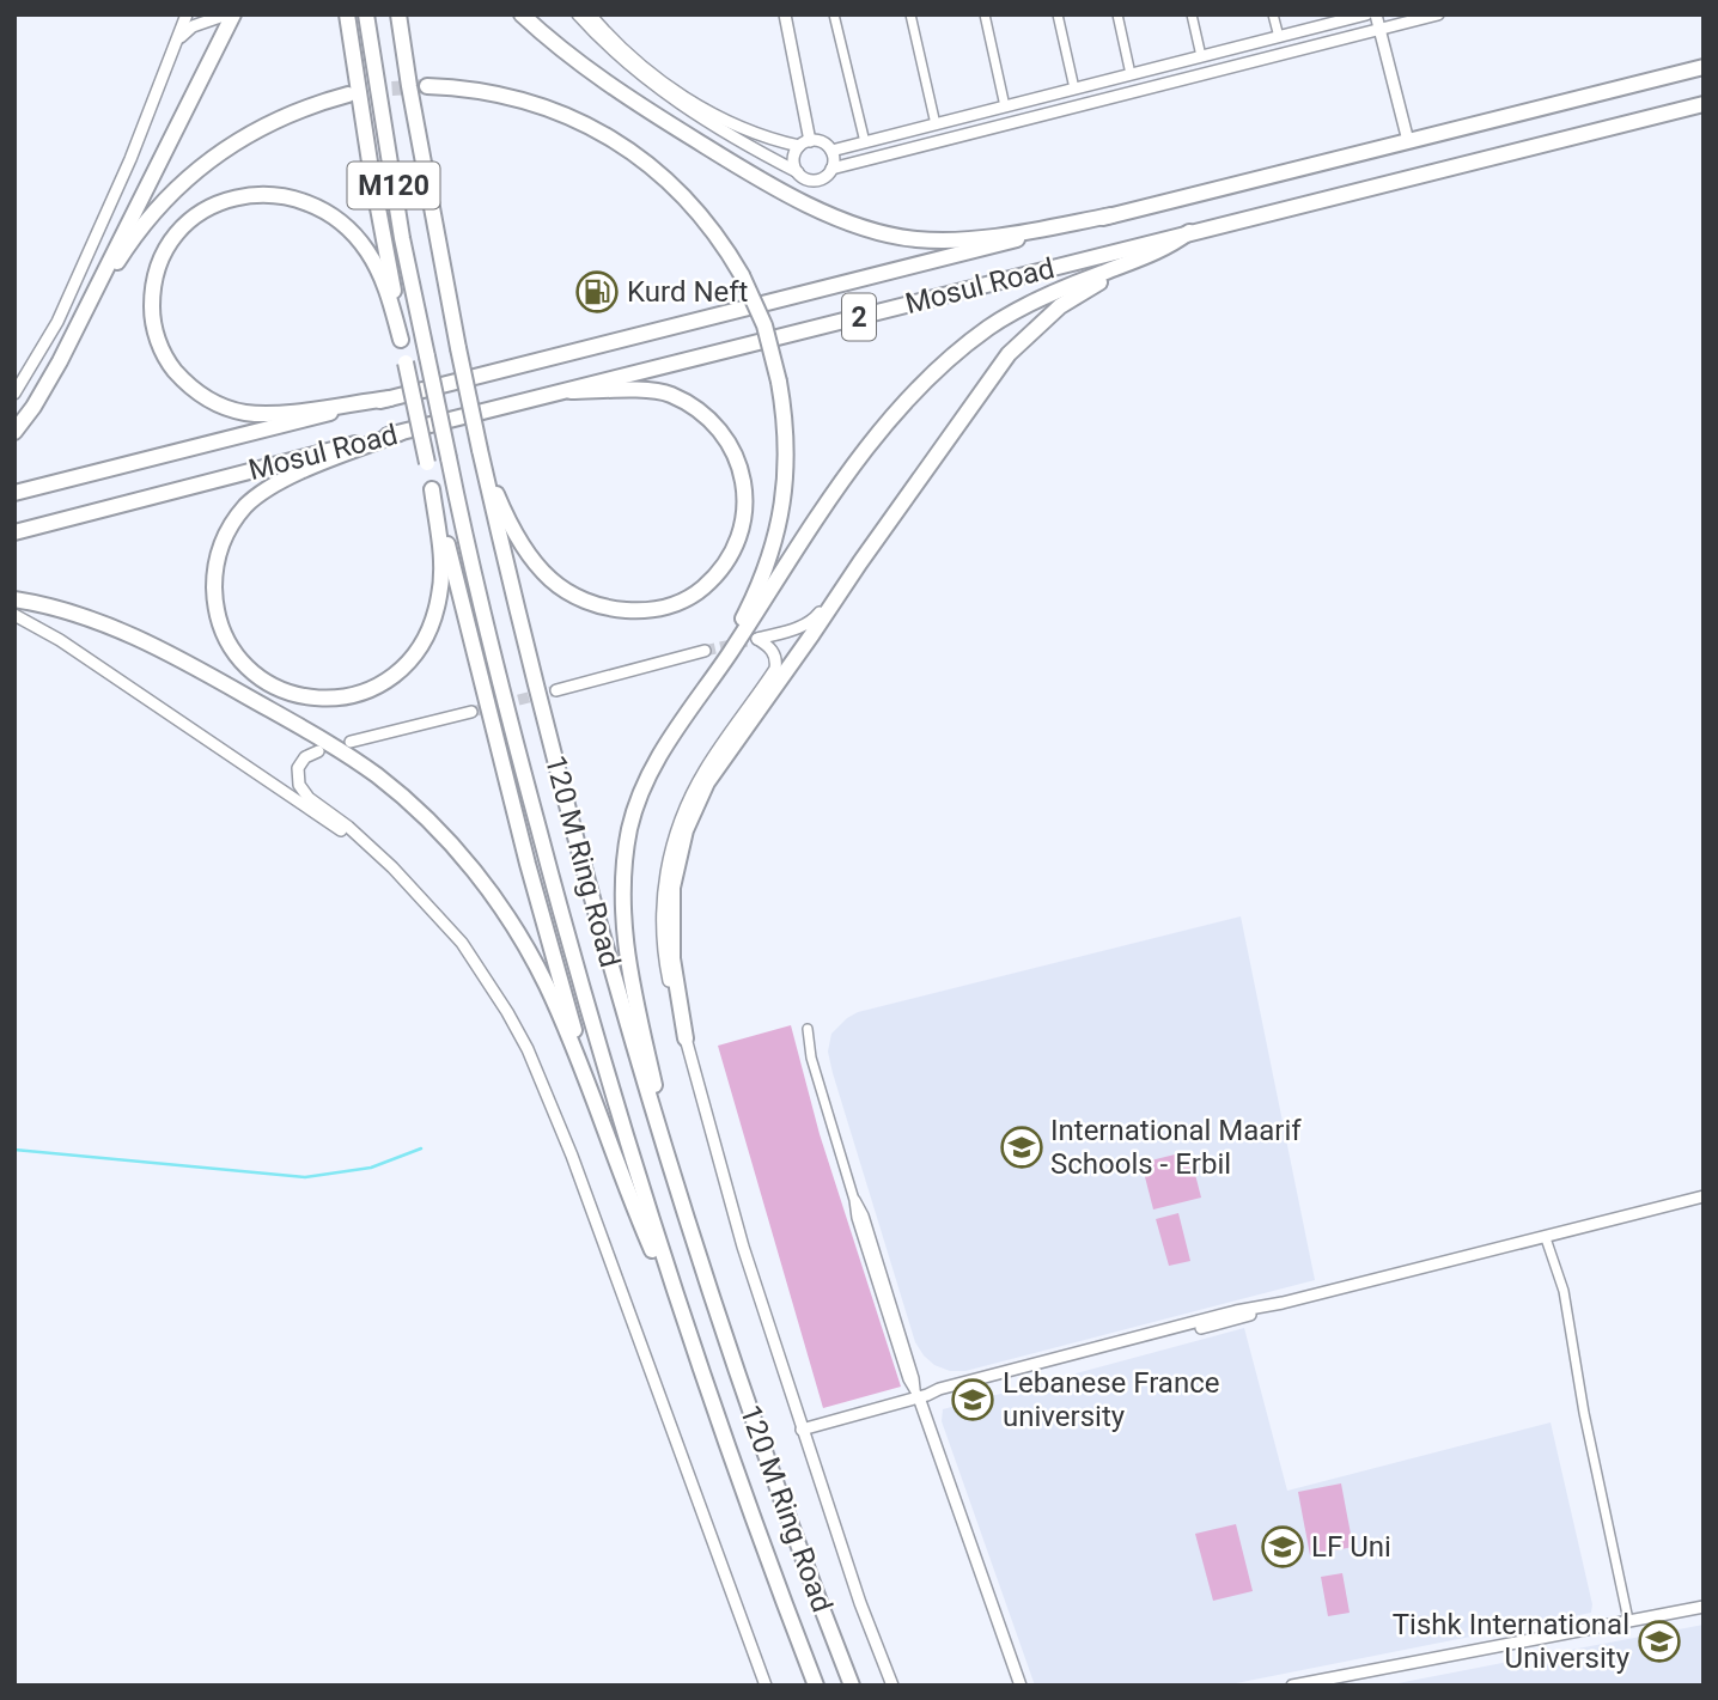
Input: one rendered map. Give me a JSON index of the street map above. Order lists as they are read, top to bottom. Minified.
{"streets":{"highway":["M120","Mosul Road","2","120 M Ring Road"]},"places":{"fuel station":["Kurd Neft"],"school or university":["International Maarif Schools - Erbil","Lebanese France university","LF Uni","Tishk International University"]}}
